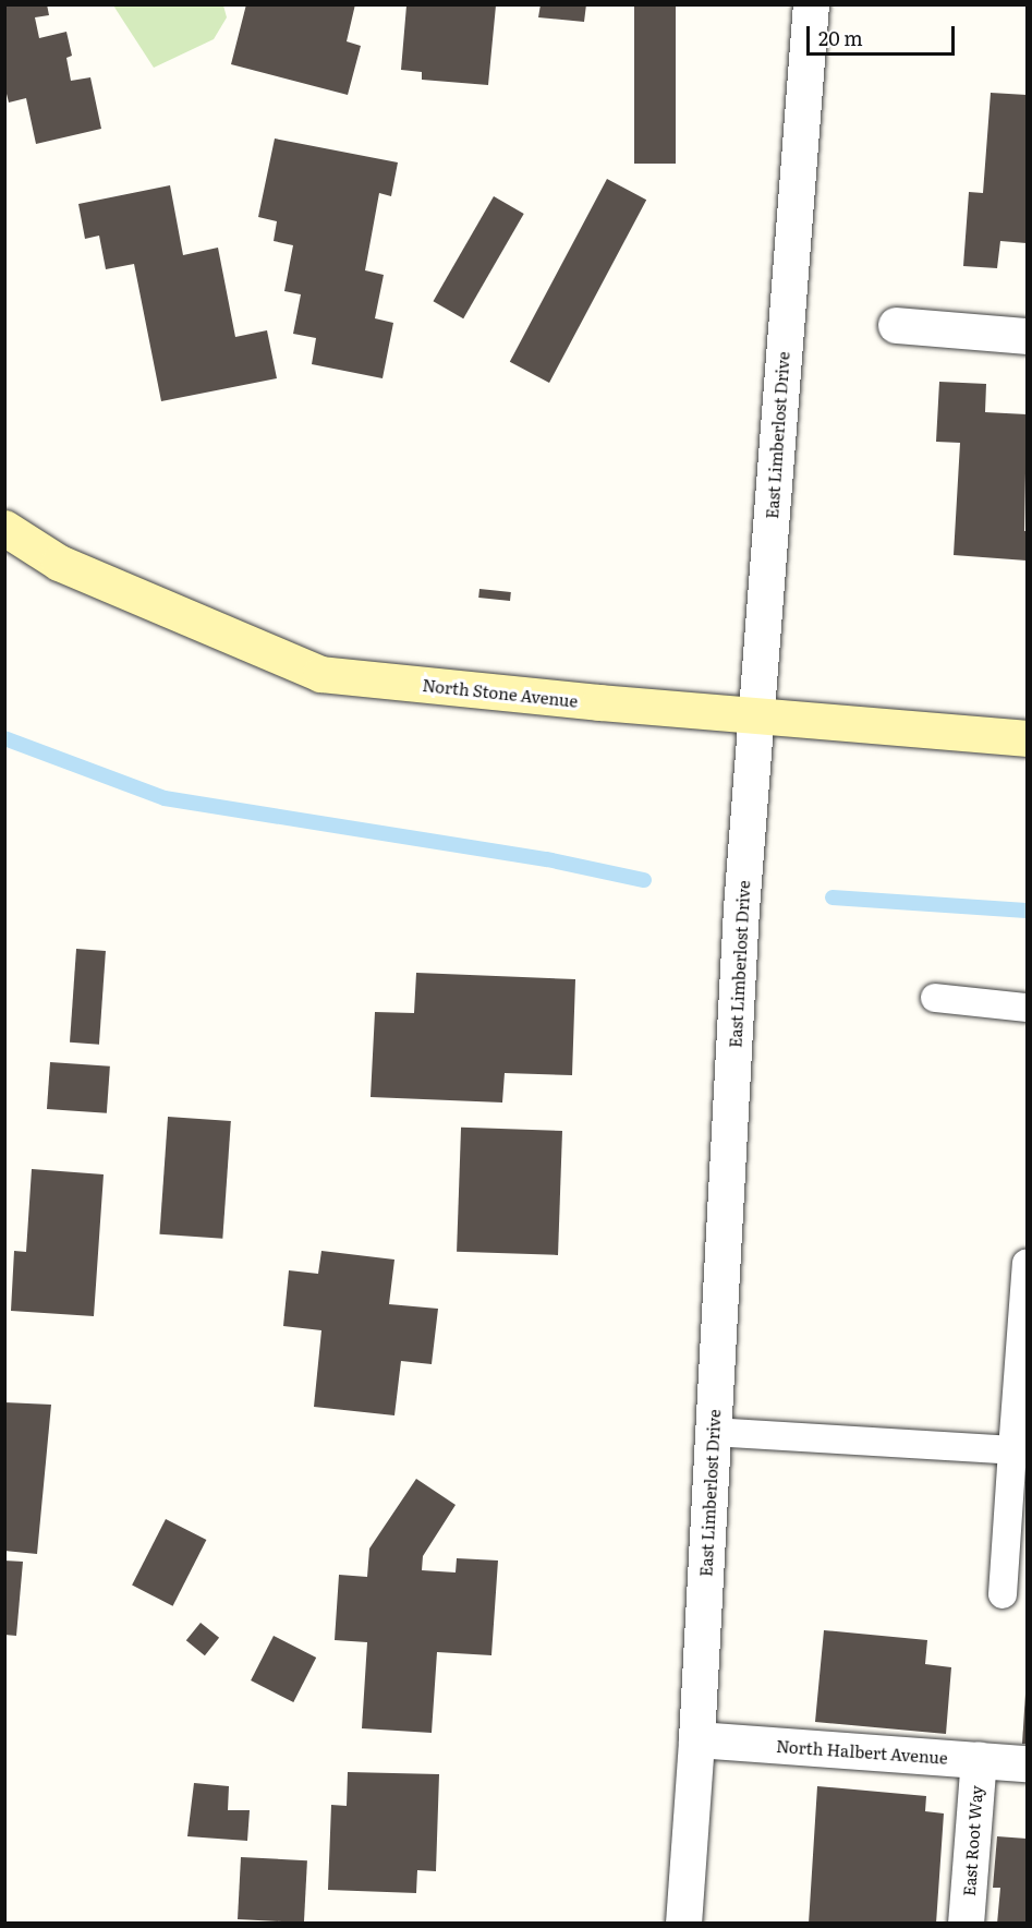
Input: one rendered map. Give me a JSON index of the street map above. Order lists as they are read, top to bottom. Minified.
{"streets":{"main road":["North Stone Avenue"],"street":["East Limberlost Drive","North Halbert Avenue","East Root Way"]},"crossings":[["East Limberlost Drive","North Stone Avenue"],["East Limberlost Drive","North Halbert Avenue"],["North Halbert Avenue","East Root Way"]],"scale_bar":"20 m"}
